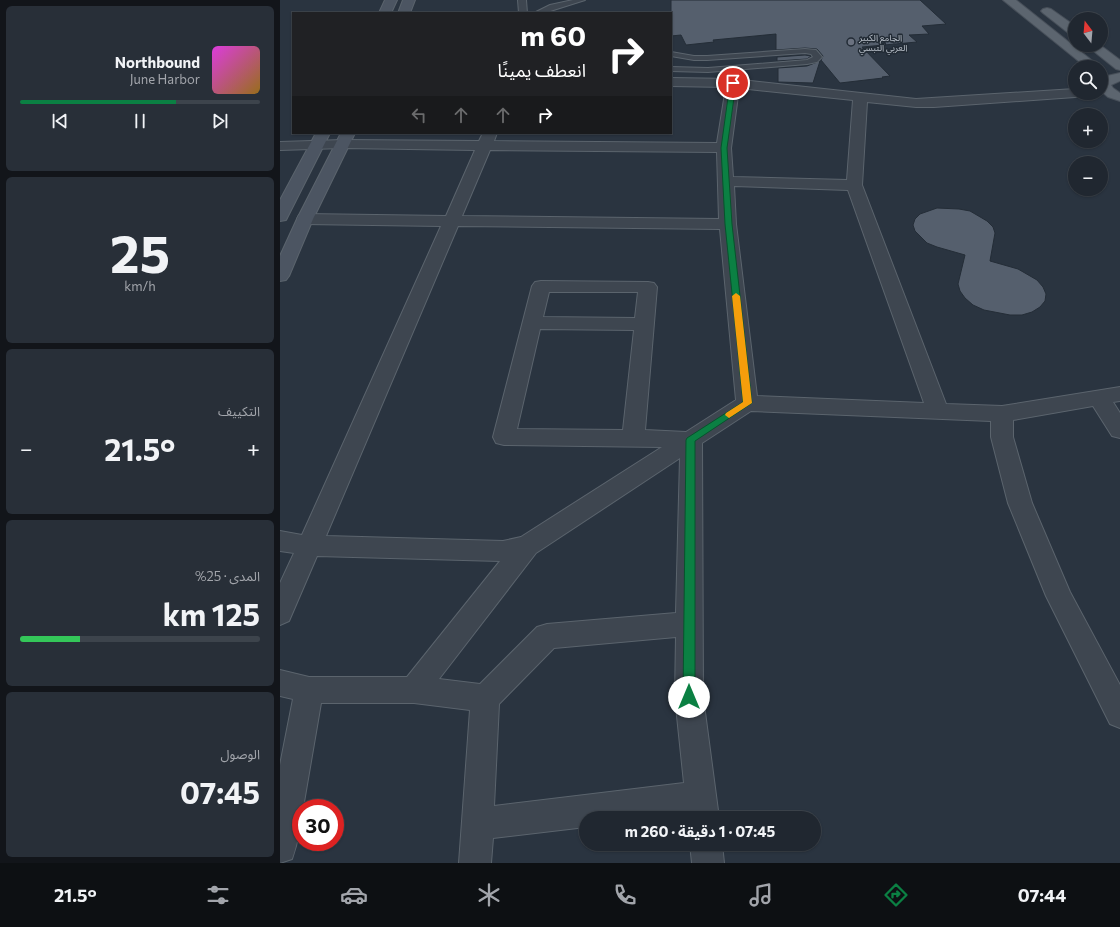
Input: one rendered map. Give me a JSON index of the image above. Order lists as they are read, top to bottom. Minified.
{"places":["الجامع الكبير العربي التبسي"],"north":"top","page":{"map_buttons":["+","−"],"turn":["60 m","انعطف يمينًا"],"song":["Northbound","June Harbor"],"tile":[["25","km/h"],"التكييف",["المدى · 25%","125 km"],["الوصول","07:45"]],"heat":["−","21.5°","+"],"limit":"30","trip":"07:45 · 1 دقيقة · 260 m","tabs":["07:44","21.5°"]}}
